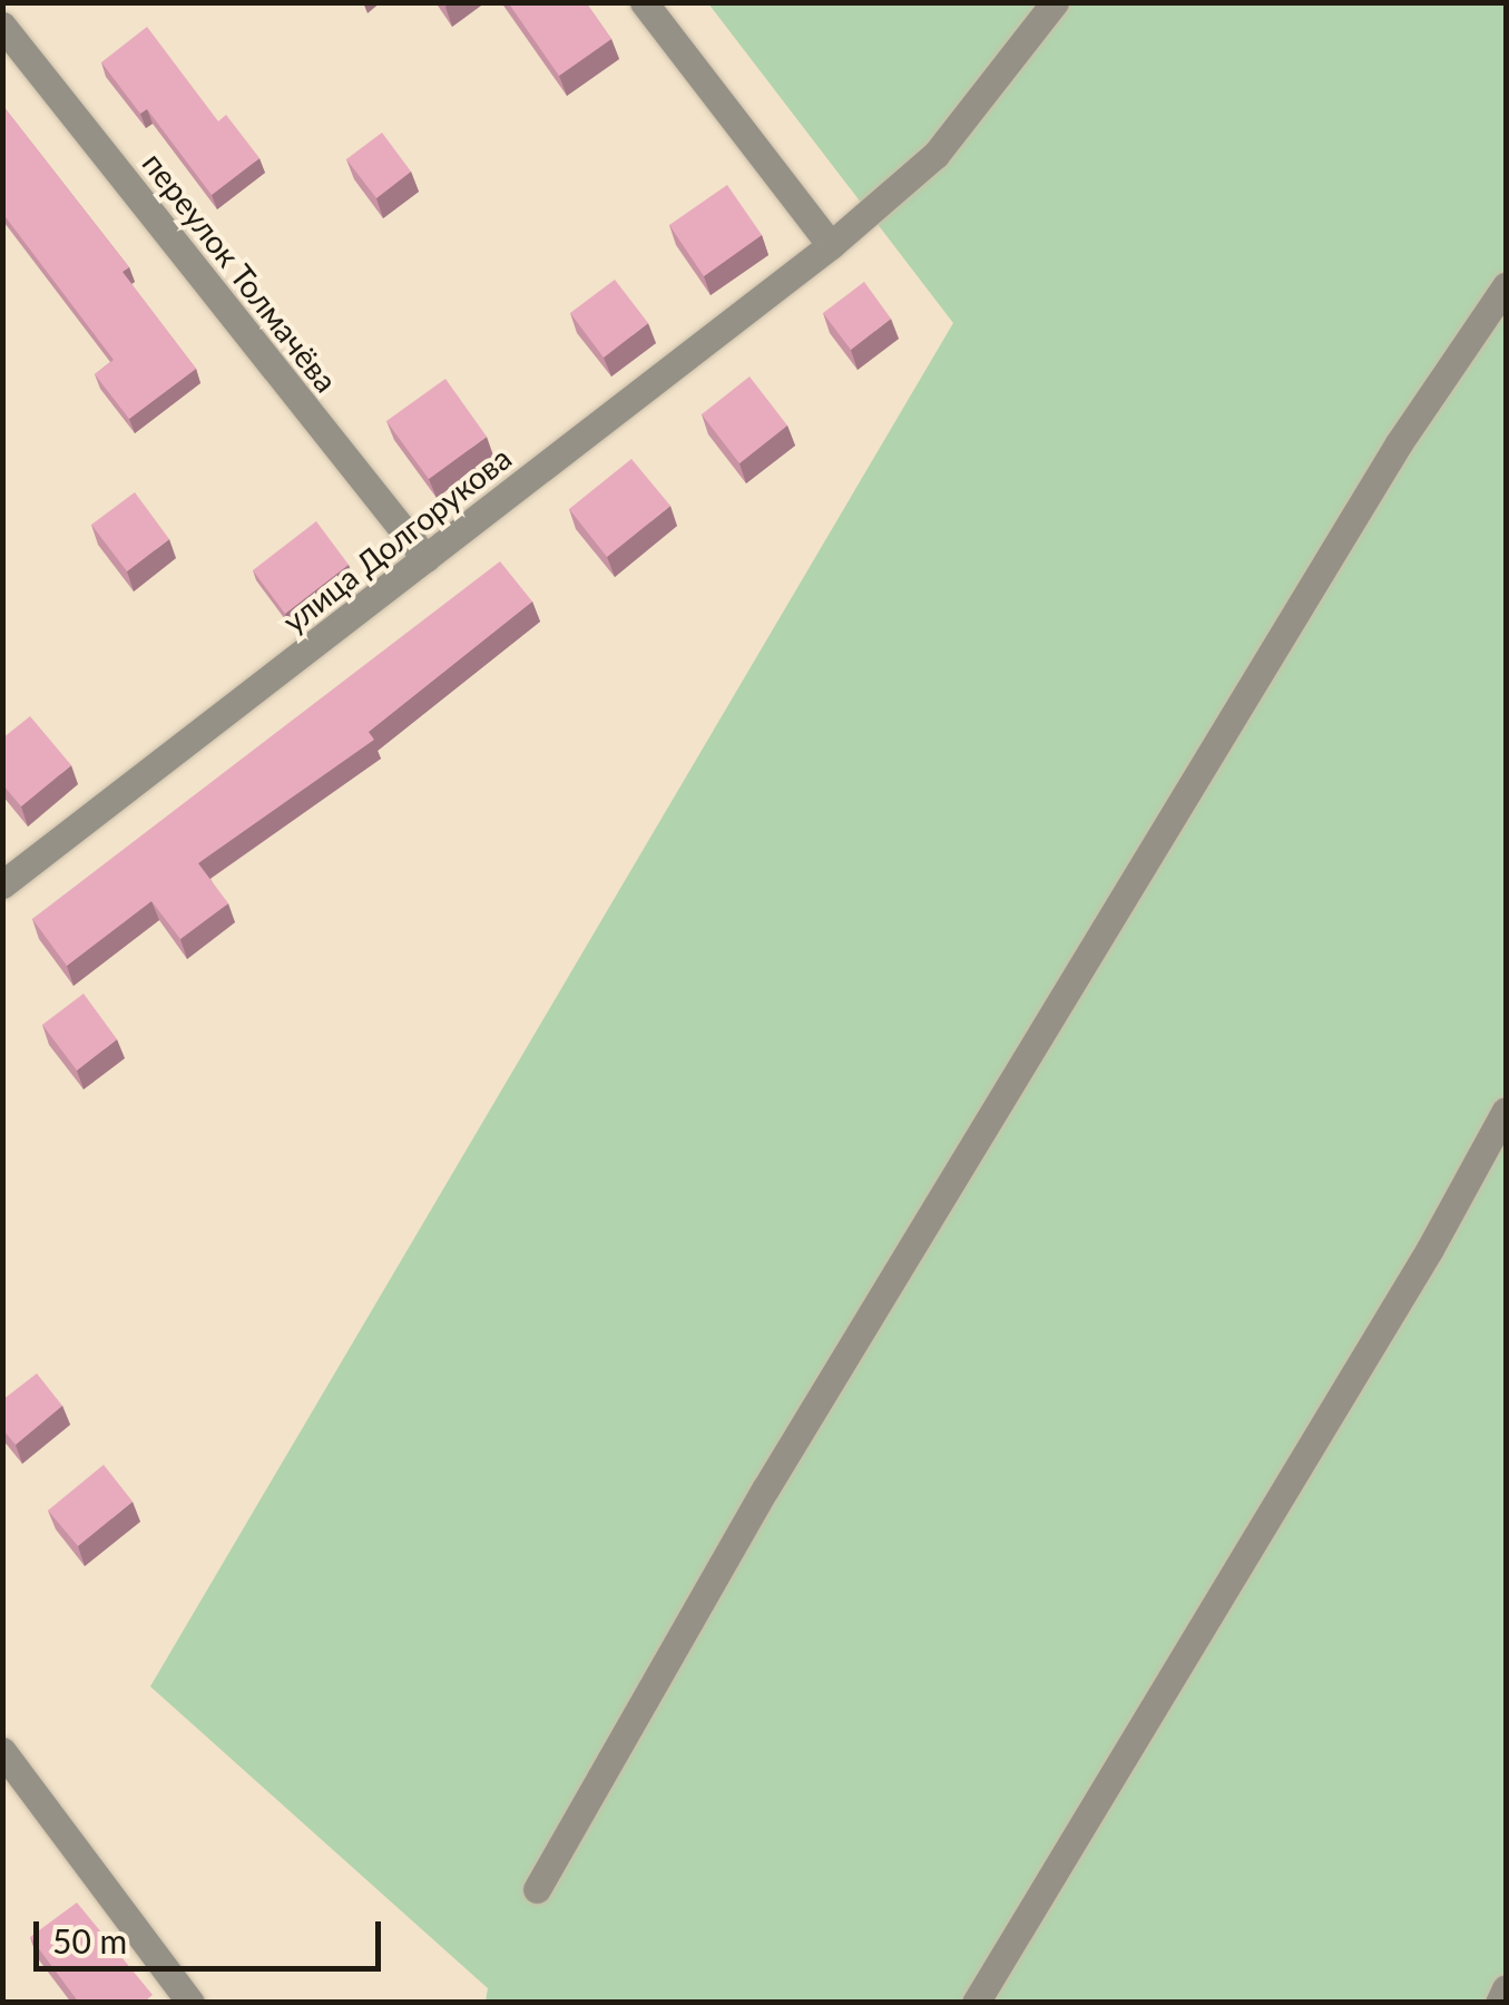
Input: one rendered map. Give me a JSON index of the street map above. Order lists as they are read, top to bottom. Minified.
{"streets":{"street":["переулок Толмачёва","улица Долгорукова"]},"crossings":[["переулок Толмачёва","улица Долгорукова"]],"scale_bar":"50 m"}
